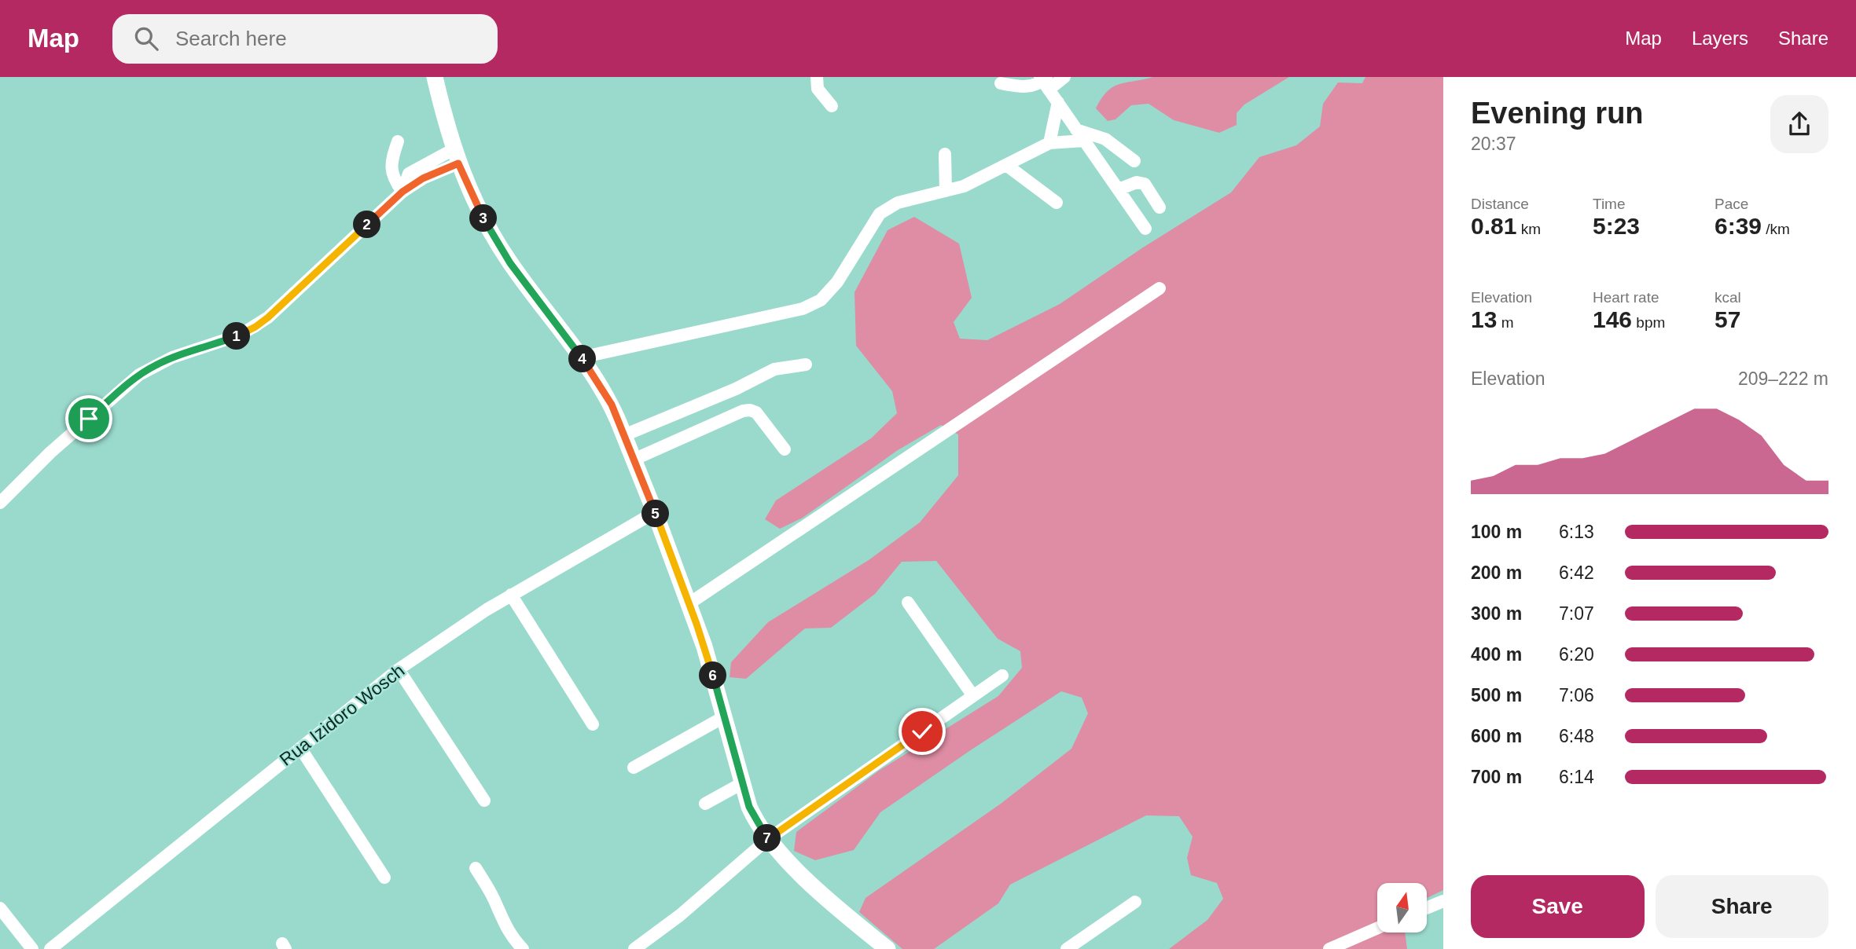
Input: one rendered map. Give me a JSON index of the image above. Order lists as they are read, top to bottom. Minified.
{"streets":{"street":["Rua Izidoro Wosch"]},"north":"top","page":{"header":"Map","search":"Search here","nav":["Map","Layers","Share"],"heading":["Evening run","20:37"],"stats":[["Distance","0.81 km"],["Time","5:23"],["Pace","6:39 /km"],["Elevation","13 m"],["Heart rate","146 bpm"],["kcal","57"]],"pins":["3","2","1","4","5","6","7"],"chart":["Elevation","209–222 m"],"list":[{"name":"100 m","note":"6:13"},{"name":"200 m","note":"6:42"},{"name":"300 m","note":"7:07"},{"name":"400 m","note":"6:20"},{"name":"500 m","note":"7:06"},{"name":"600 m","note":"6:48"},{"name":"700 m","note":"6:14"}],"buttons":["Save","Share"]}}
